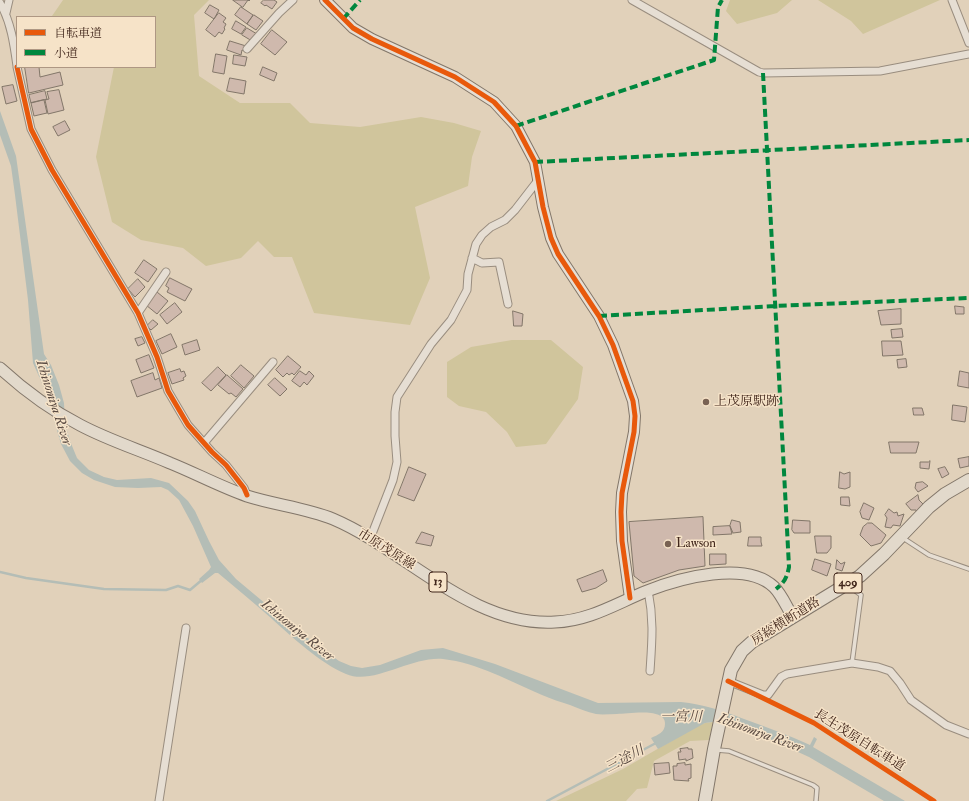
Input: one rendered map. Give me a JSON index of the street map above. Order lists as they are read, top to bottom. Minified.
{"streets":{"highway":["409","房総横断道路"],"main road":["市原茂原線","13"],"cycle path":["長生茂原自転車道"]},"crossings":[["市原茂原線","房総横断道路"]],"water":["Ichinomiya River","一宮川","三途川"],"places":["上茂原駅跡","Lawson"],"legend":["自転車道","小道"]}
